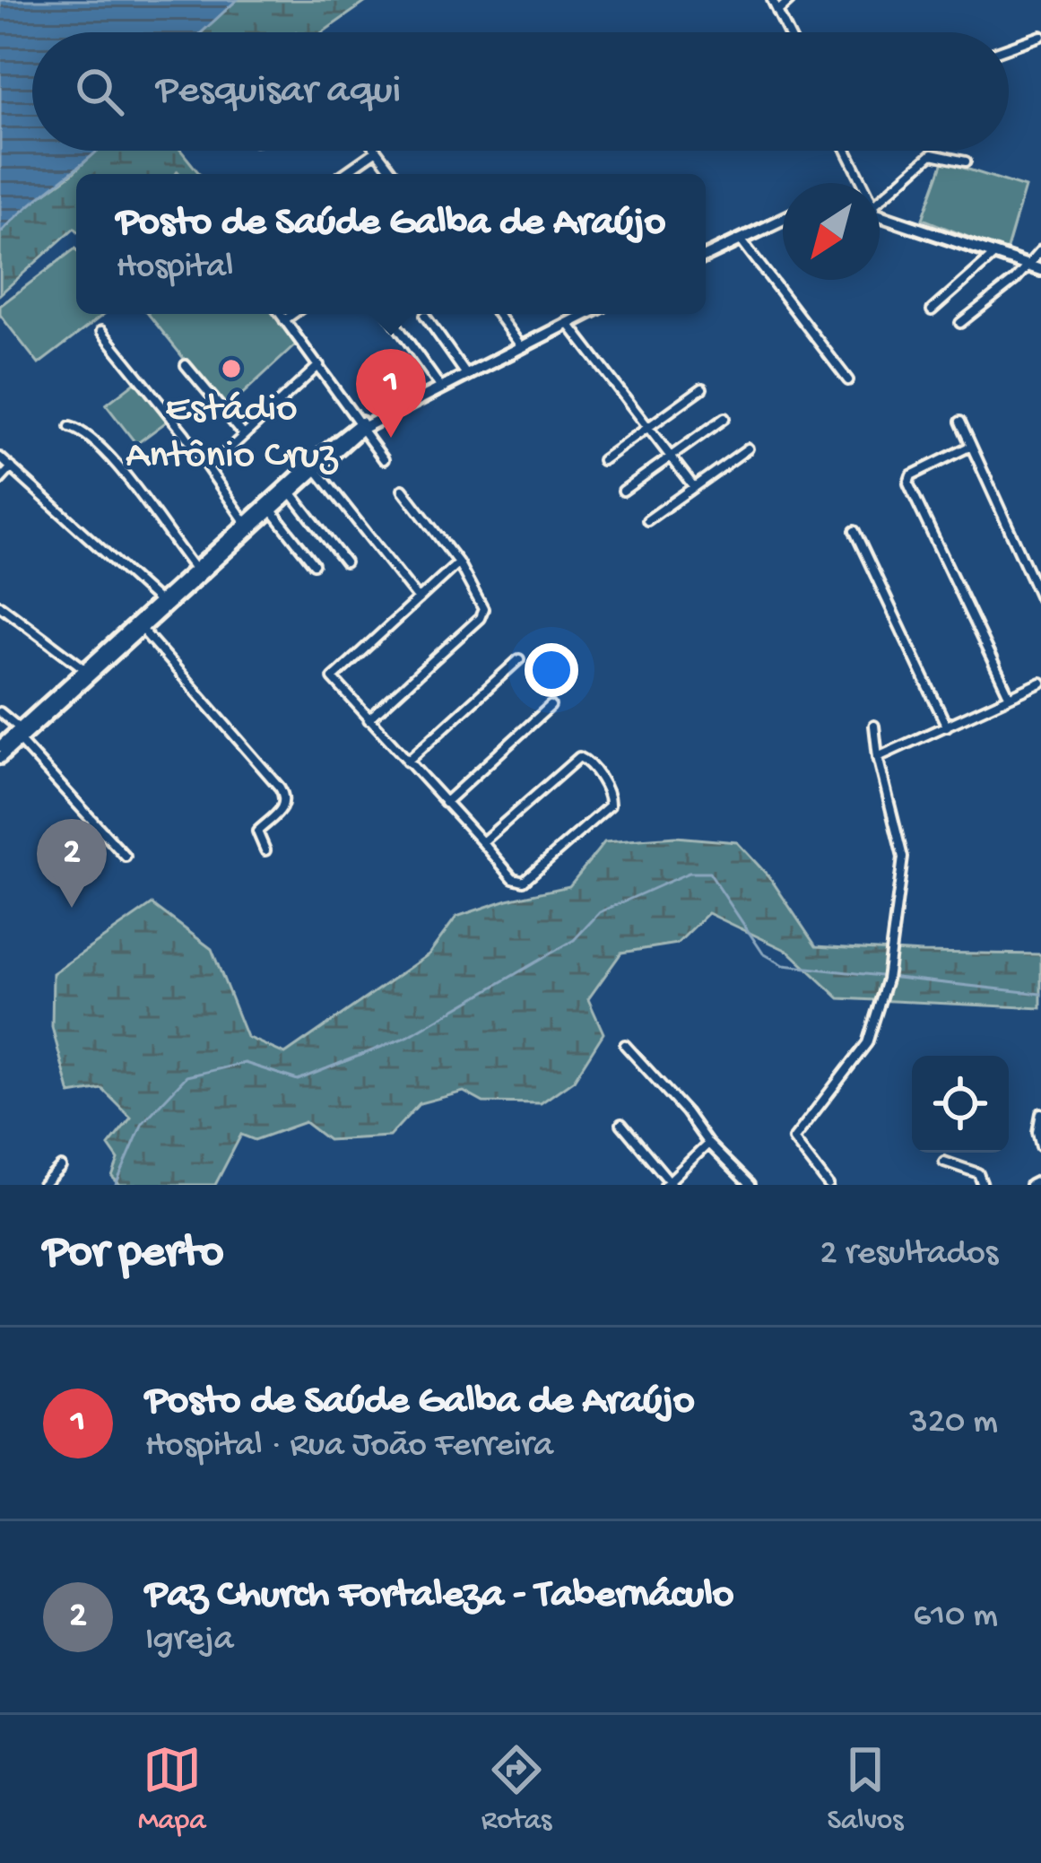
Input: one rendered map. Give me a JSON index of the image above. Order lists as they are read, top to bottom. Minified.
{"places":["Estádio Antônio Cruz"],"north":"bottom left","page":{"search":"Pesquisar aqui","popup":["Posto de Saúde Galba de Araújo","Hospital"],"pins":["1","2"],"heading":["Por perto","2 resultados"],"list":[{"mark":"1","name":"Posto de Saúde Galba de Araújo","note":"Hospital · Rua João Ferreira","value":"320 m"},{"mark":"2","name":"Paz Church Fortaleza - Tabernáculo","note":"Igreja","value":"610 m"}],"nav":["Mapa","Rotas","Salvos"]}}
